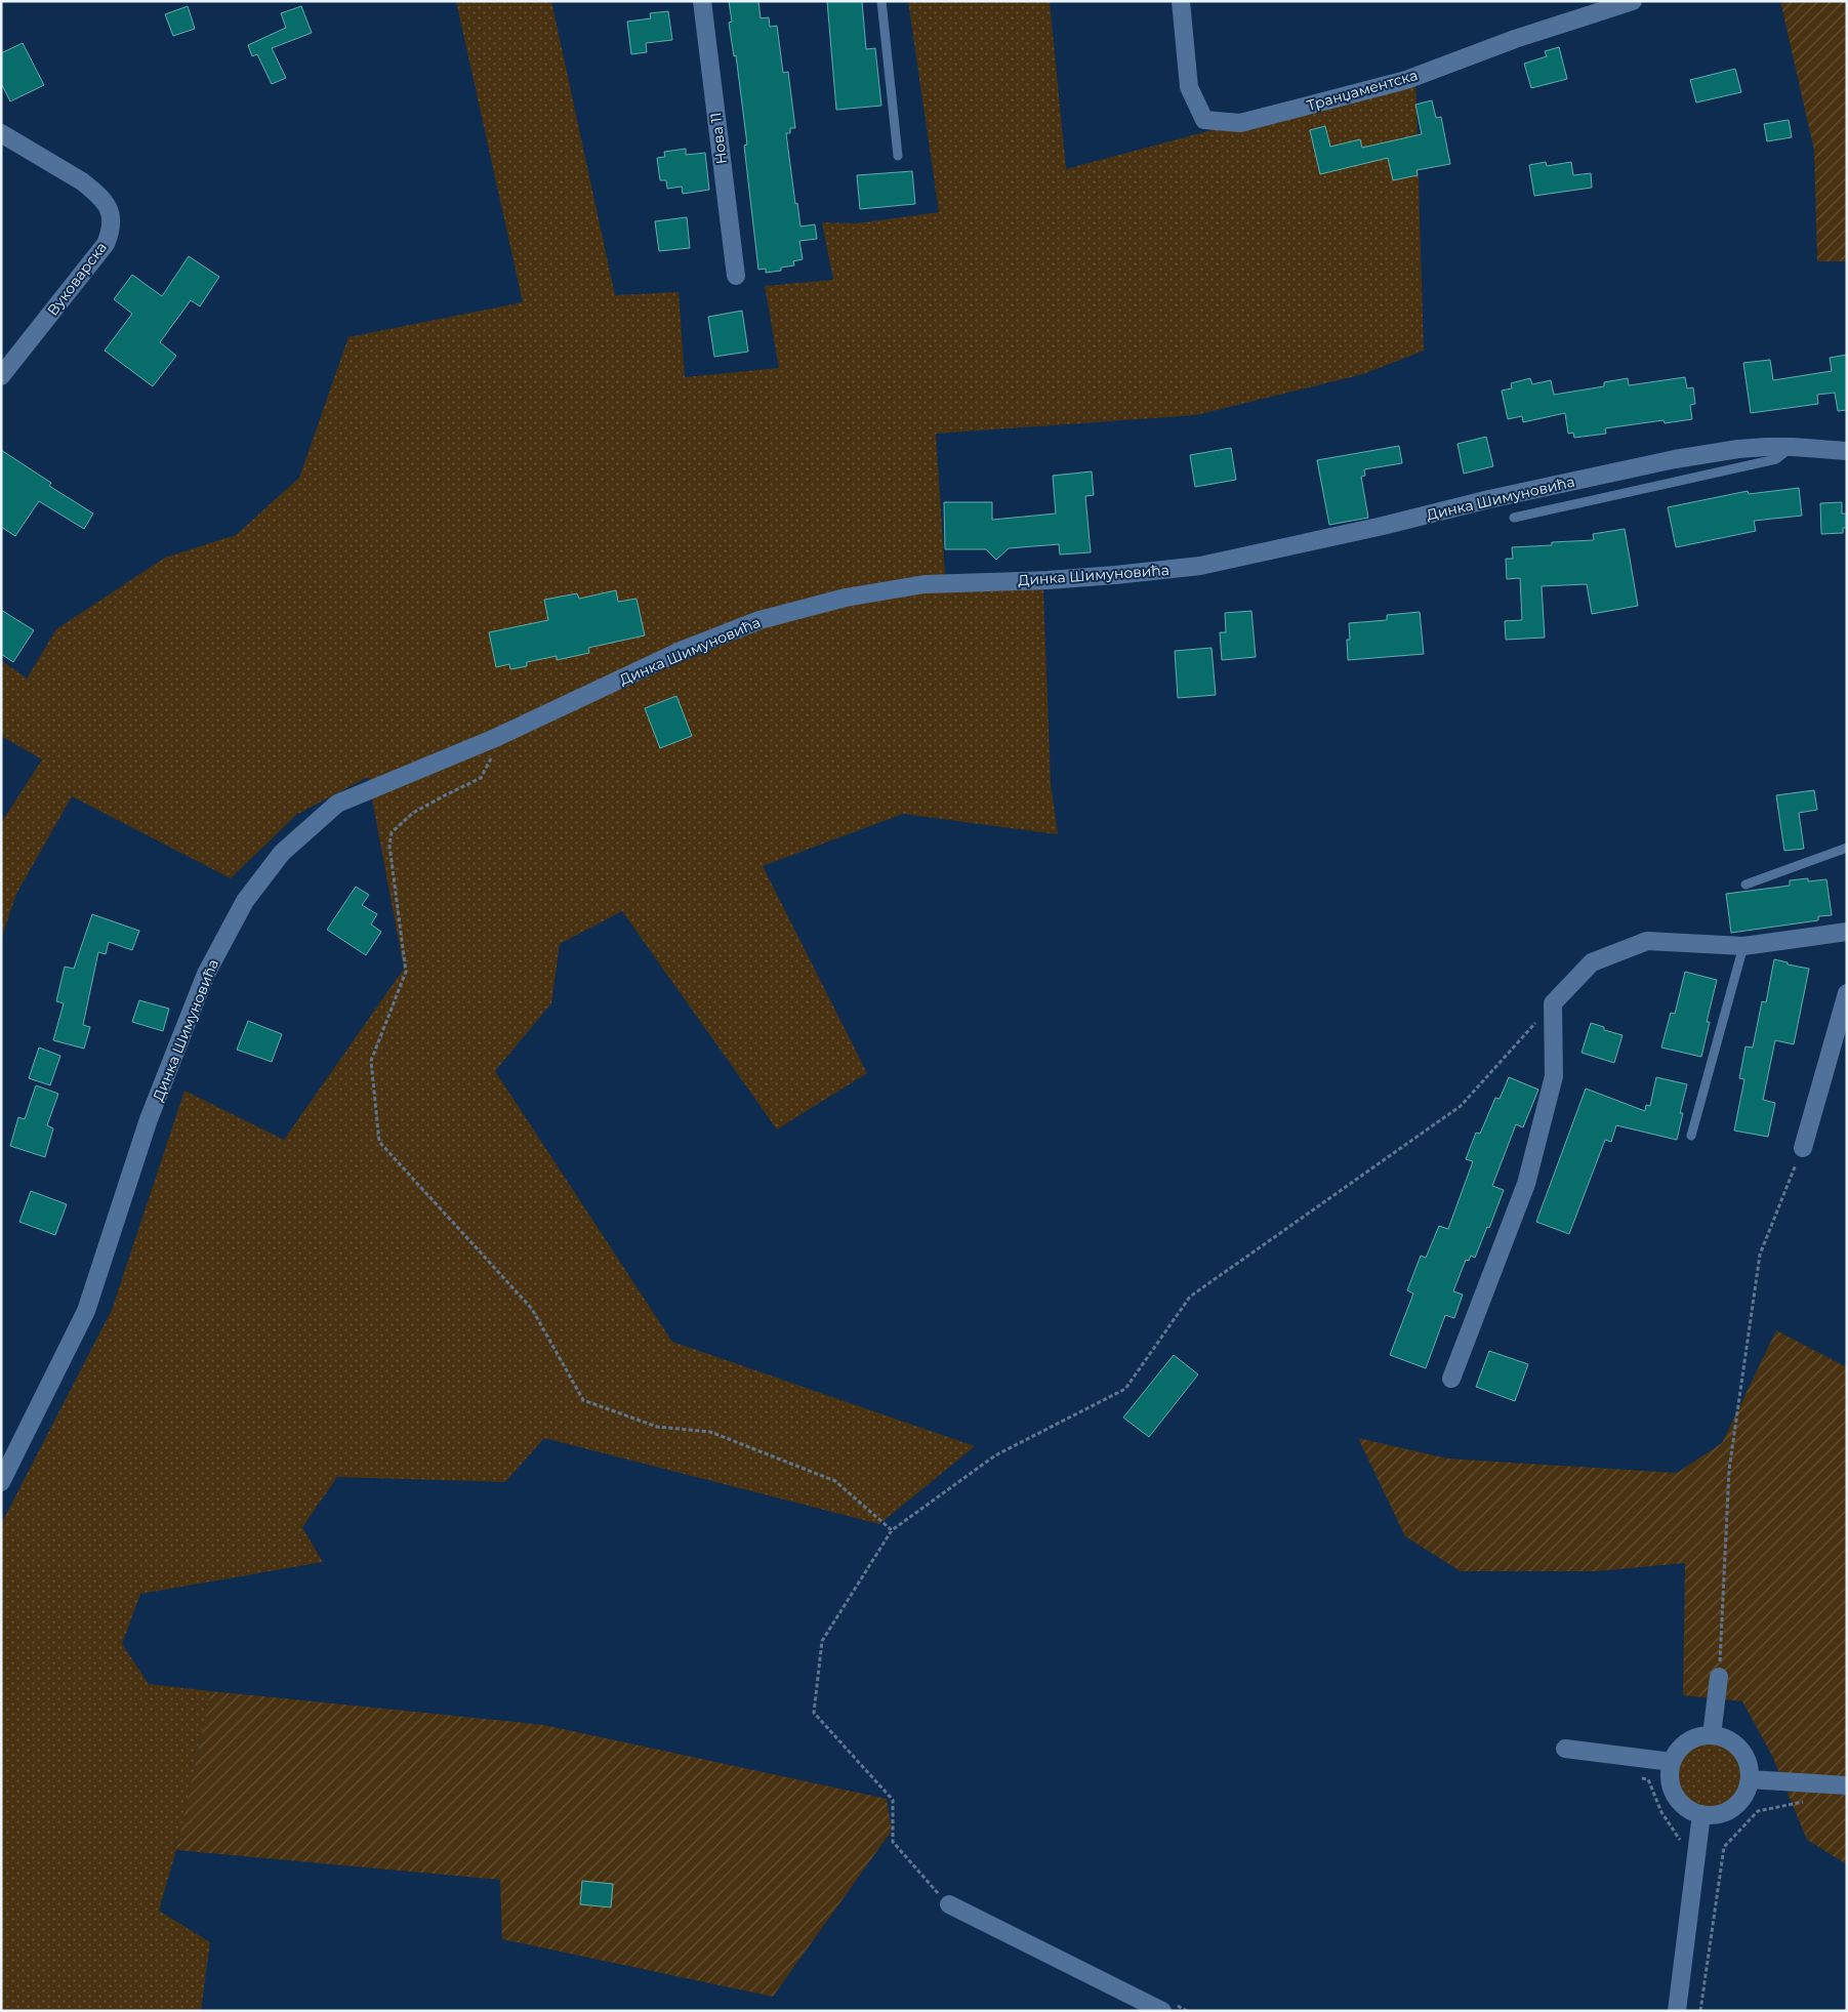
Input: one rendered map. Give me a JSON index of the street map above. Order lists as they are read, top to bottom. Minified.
{"streets":{"street":["Транџаментска","Нова 11","Вуковарска","Динка Шимуновића"]}}
